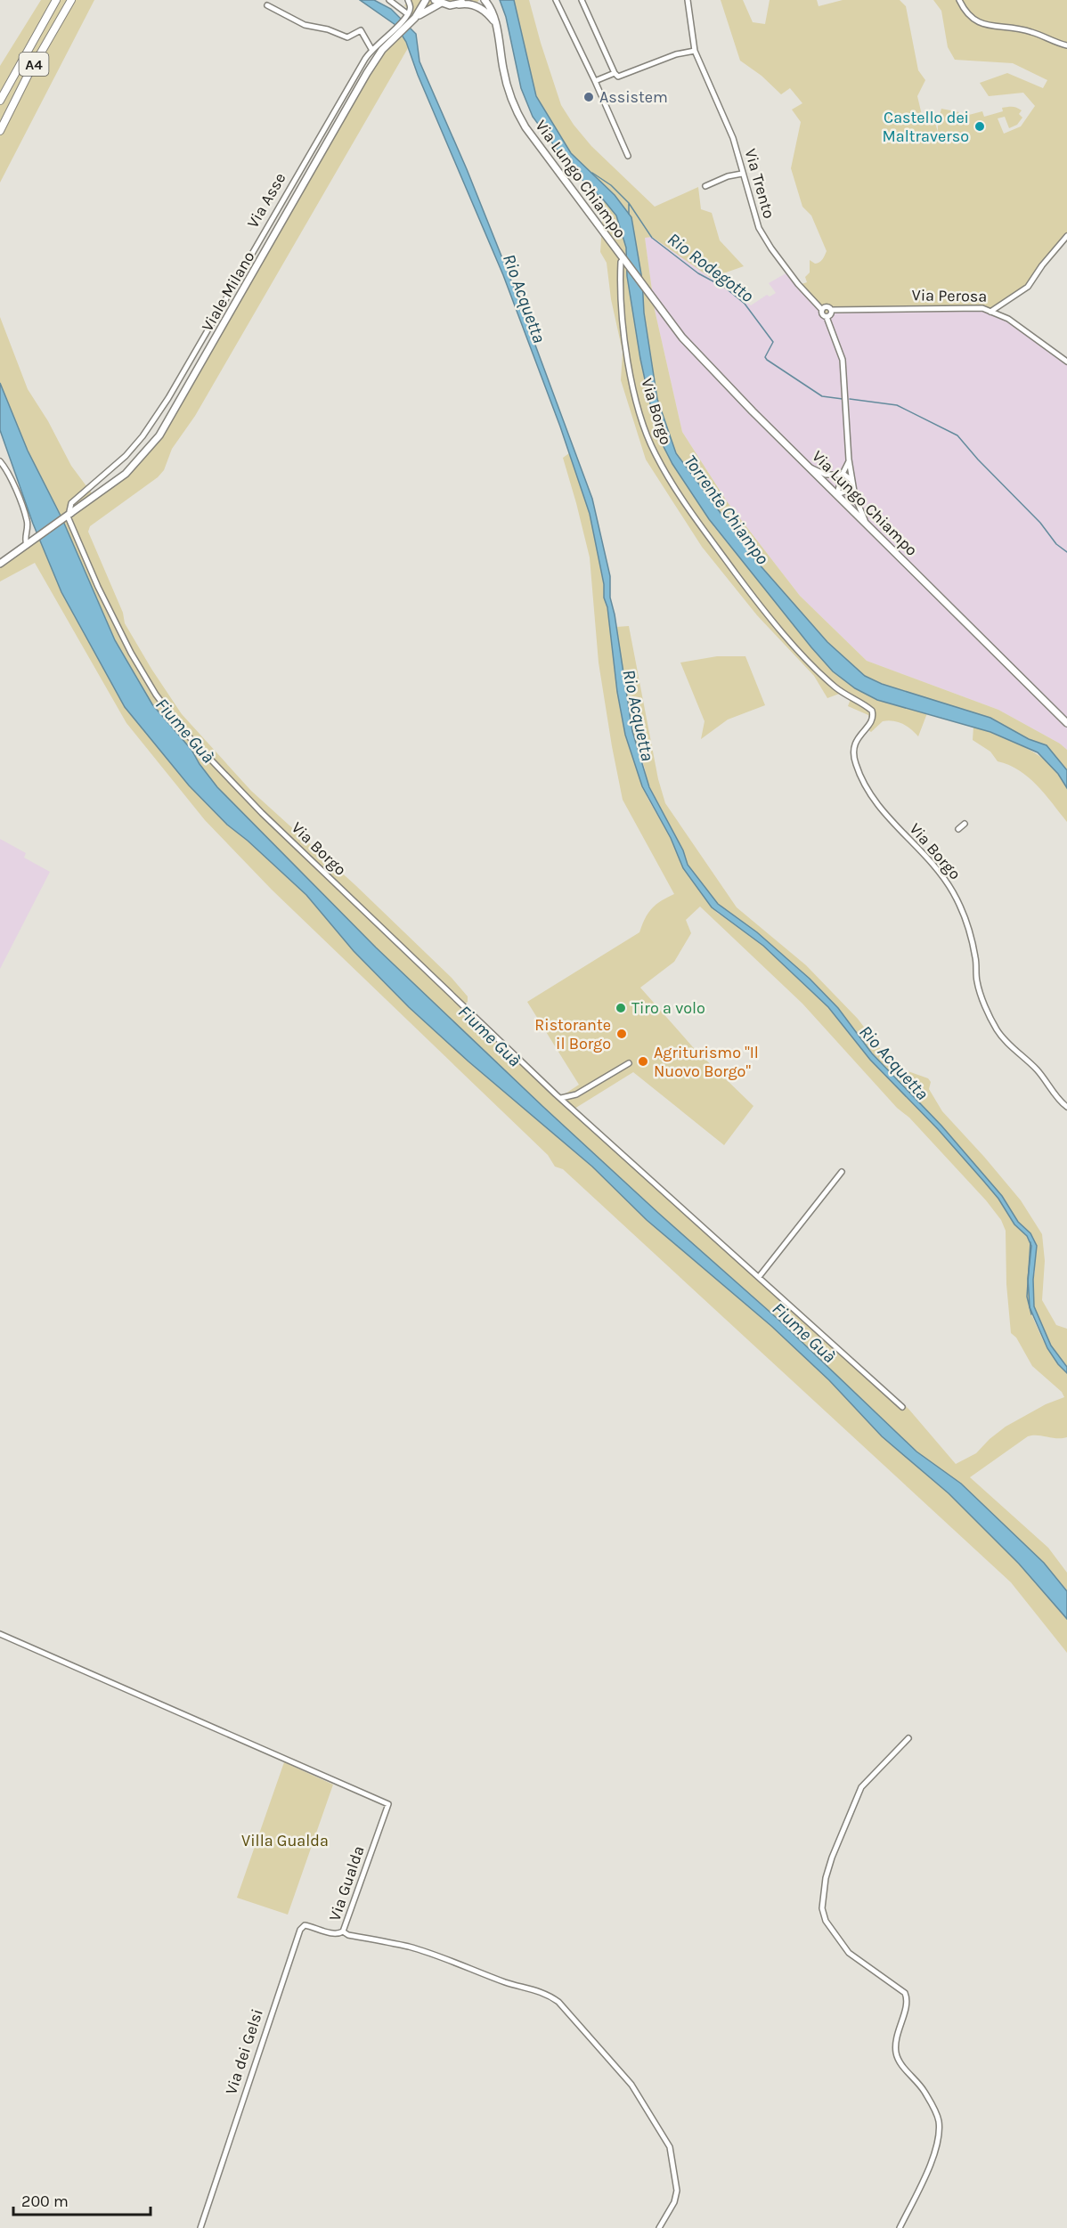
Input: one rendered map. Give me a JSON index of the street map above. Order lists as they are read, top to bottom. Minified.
{"streets":{"highway":["A4"],"main road":["Via Lungo Chiampo","Viale Milano"],"street":["Via Trento","Via Asse","Via Perosa","Via Borgo","Via Gualda","Via dei Gelsi"]},"crossings":[["Via Lungo Chiampo","Viale Milano"],["Via Lungo Chiampo","Via Borgo"],["Via Trento","Via Perosa"],["Via Asse","Viale Milano"],["Via Asse","Via Borgo"],["Viale Milano","Via Borgo"],["Via Gualda","Via dei Gelsi"]],"water":["Rio Rodegotto","Rio Acquetta","Torrente Chiampo","Fiume Guà"],"parks":["Villa Gualda"],"places":["Assistem","Castello dei Maltraverso","Tiro a volo","Ristorante il Borgo","Agriturismo \"Il Nuovo Borgo\""],"scale_bar":"200 m"}
